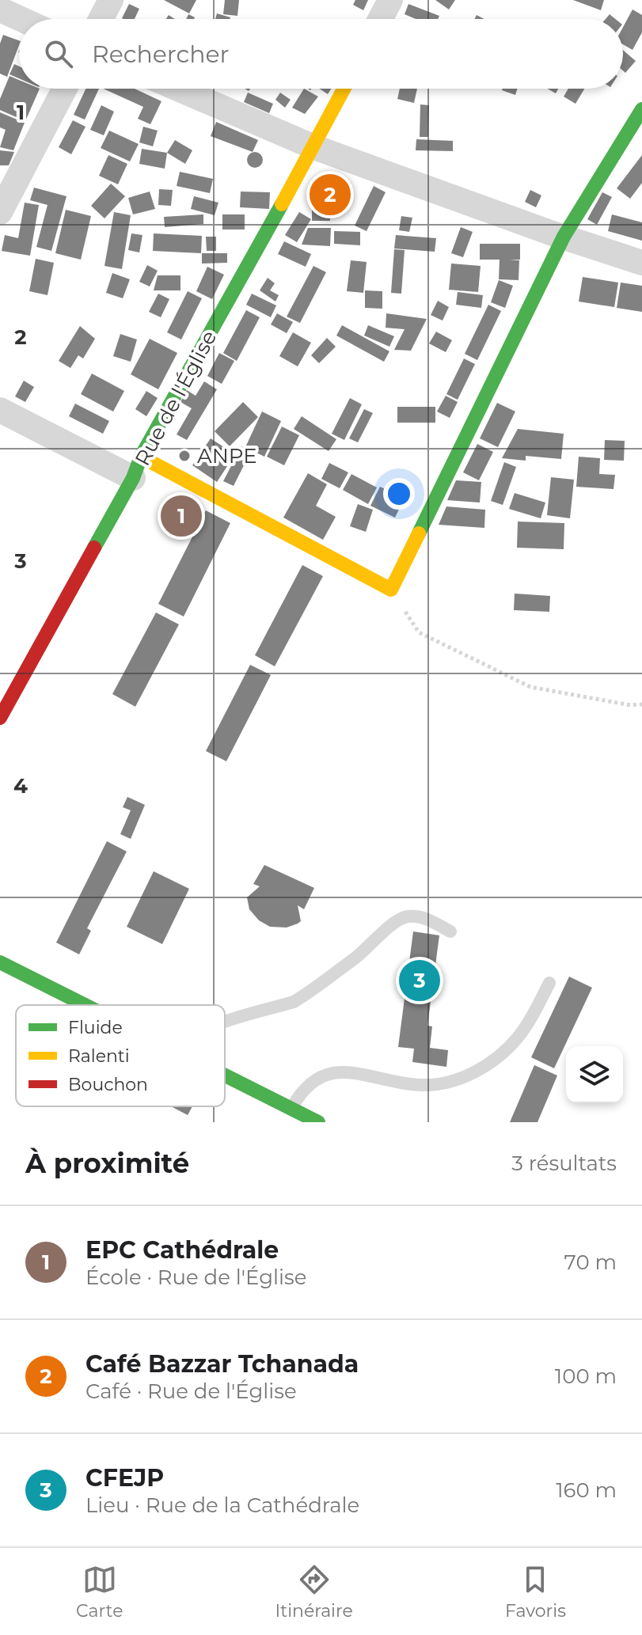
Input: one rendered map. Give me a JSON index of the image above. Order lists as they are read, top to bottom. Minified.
{"streets":{"street":["Rue de l'Église"]},"places":["ANPE"],"legend":["Fluide","Ralenti","Bouchon"],"page":{"search":"Rechercher","pins":["2","1","3"],"heading":["À proximité","3 résultats"],"list":[{"mark":"1","name":"EPC Cathédrale","note":"École · Rue de l'Église","value":"70 m"},{"mark":"2","name":"Café Bazzar Tchanada","note":"Café · Rue de l'Église","value":"100 m"},{"mark":"3","name":"CFEJP","note":"Lieu · Rue de la Cathédrale","value":"160 m"}],"nav":["Carte","Itinéraire","Favoris"]},"grid":{"rows":["1","2","3","4"]}}
